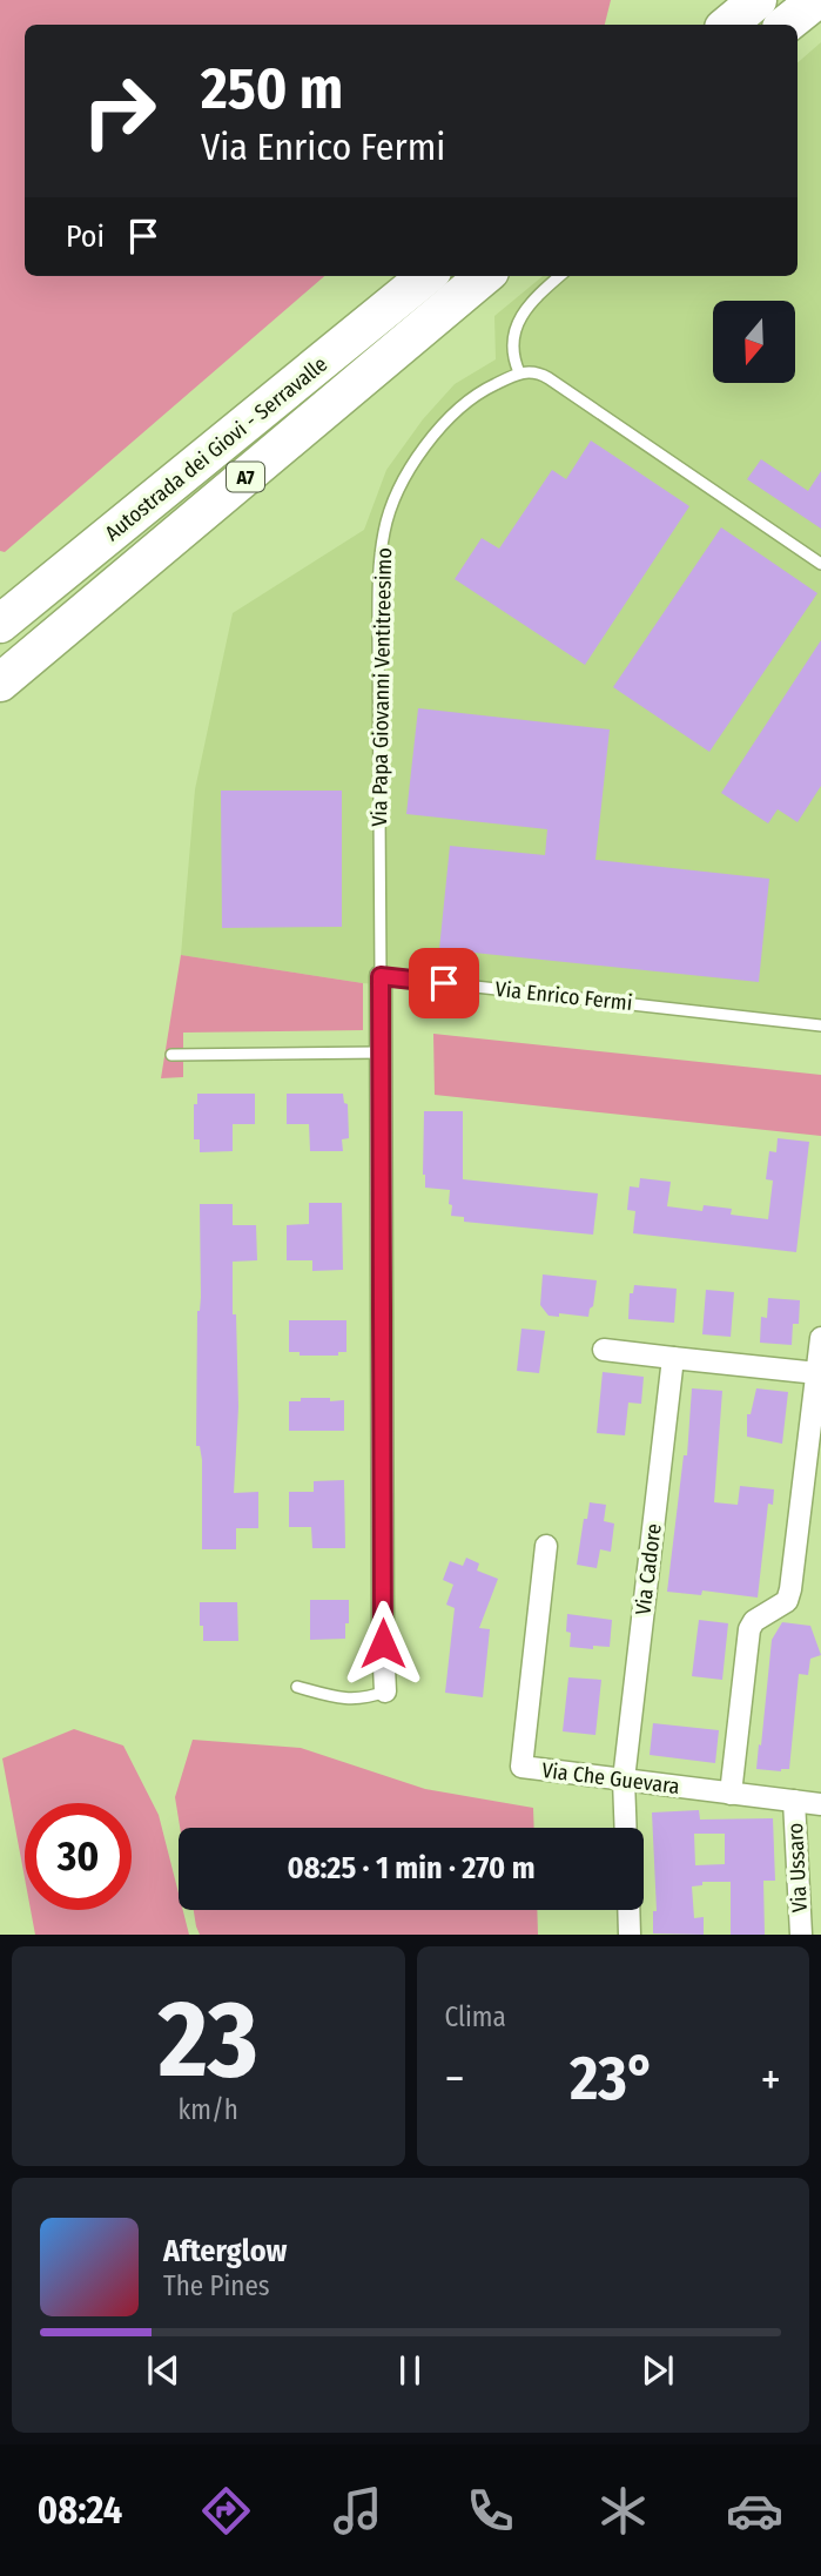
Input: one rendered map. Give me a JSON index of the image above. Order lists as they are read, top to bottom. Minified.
{"streets":{"highway":["Autostrada dei Giovi - Serravalle","A7"],"street":["Via Cadore","Via Che Guevara","Via Ussaro"],"lane":["Via Papa Giovanni Ventitreesimo","Via Enrico Fermi"]},"crossings":[["Via Papa Giovanni Ventitreesimo","Via Enrico Fermi"],["Via Cadore","Via Che Guevara"],["Via Che Guevara","Via Ussaro"]],"north":"bottom","page":{"turn":["250 m","Via Enrico Fermi"],"then":"Poi","limit":"30","trip":"08:25 · 1 min · 270 m","tile":[["23","km/h"],"Clima"],"heat":["−","23°","+"],"song":["Afterglow","The Pines"],"tabs":"08:24"}}
